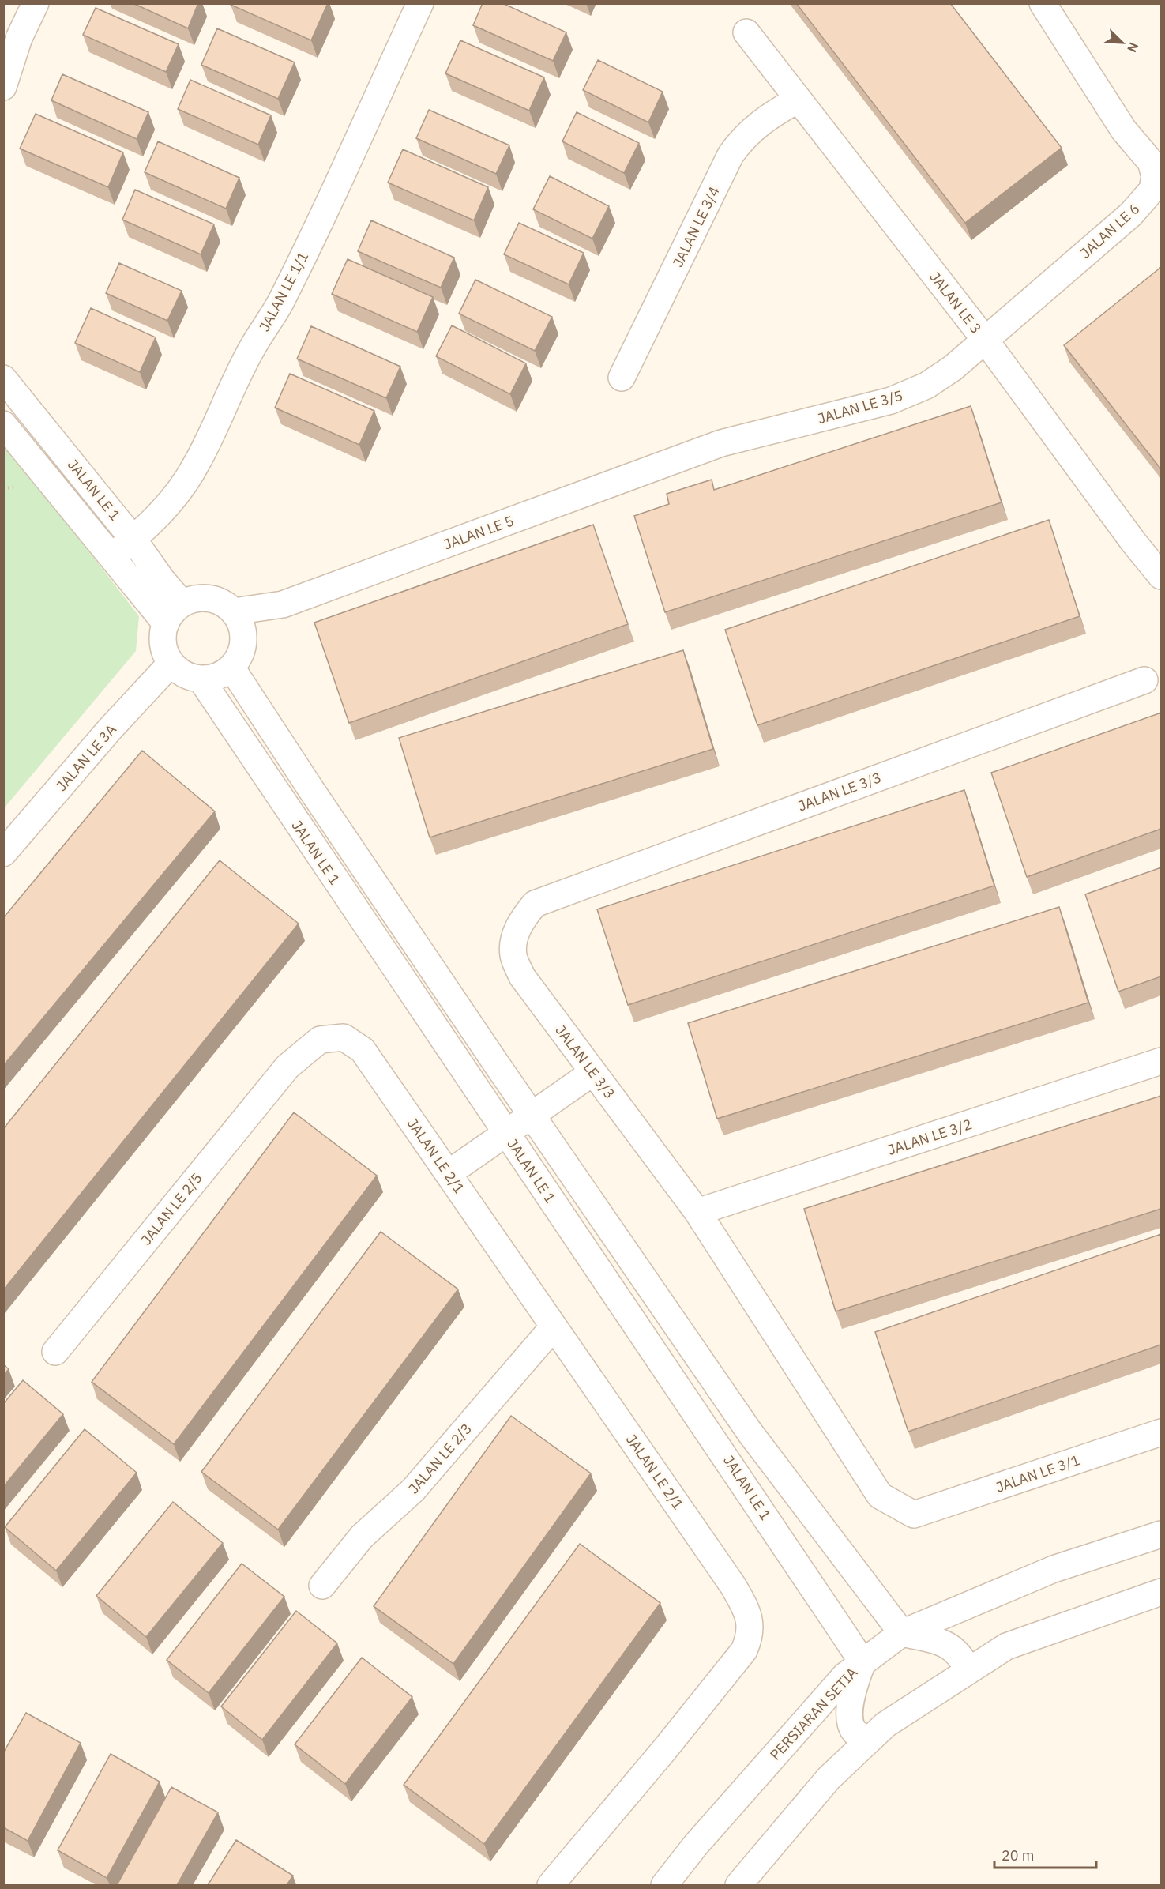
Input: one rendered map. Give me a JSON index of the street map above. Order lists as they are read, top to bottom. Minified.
{"streets":{"street":["JALAN LE 3/4","JALAN LE 6","JALAN LE 1/1","JALAN LE 3","JALAN LE 3/5","JALAN LE 1","JALAN LE 5","JALAN LE 3A","JALAN LE 3/3","JALAN LE 3/2","JALAN LE 2/1","JALAN LE 2/5","JALAN LE 2/3","JALAN LE 3/1","PERSIARAN SETIA"]},"crossings":[["JALAN LE 3/4","JALAN LE 3"],["JALAN LE 6","JALAN LE 3"],["JALAN LE 6","JALAN LE 3/5"],["JALAN LE 1/1","JALAN LE 1"],["JALAN LE 3","JALAN LE 3/5"],["JALAN LE 3/5","JALAN LE 5"],["JALAN LE 1","JALAN LE 5"],["JALAN LE 1","JALAN LE 3A"],["JALAN LE 1","PERSIARAN SETIA"],["JALAN LE 5","JALAN LE 3A"],["JALAN LE 3/3","JALAN LE 3/2"],["JALAN LE 3/3","JALAN LE 3/1"],["JALAN LE 2/1","JALAN LE 2/5"],["JALAN LE 2/1","JALAN LE 2/3"]],"scale_bar":"20 m","north":"bottom right"}
